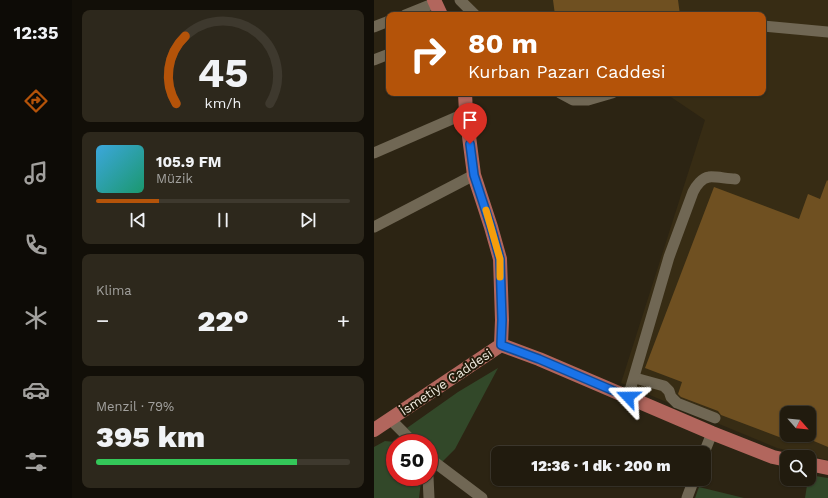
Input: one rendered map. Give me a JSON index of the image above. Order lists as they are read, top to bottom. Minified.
{"streets":{"main road":["İsmetiye Caddesi"]},"north":"bottom right","page":{"tabs":"12:35","turn":["80 m","Kurban Pazarı Caddesi"],"song":["105.9 FM","Müzik"],"tile":["Klima",["Menzil · 79%","395 km"]],"heat":["−","22°","+"],"limit":"50","trip":"12:36 · 1 dk · 200 m","gauge":["45","km/h"]}}
